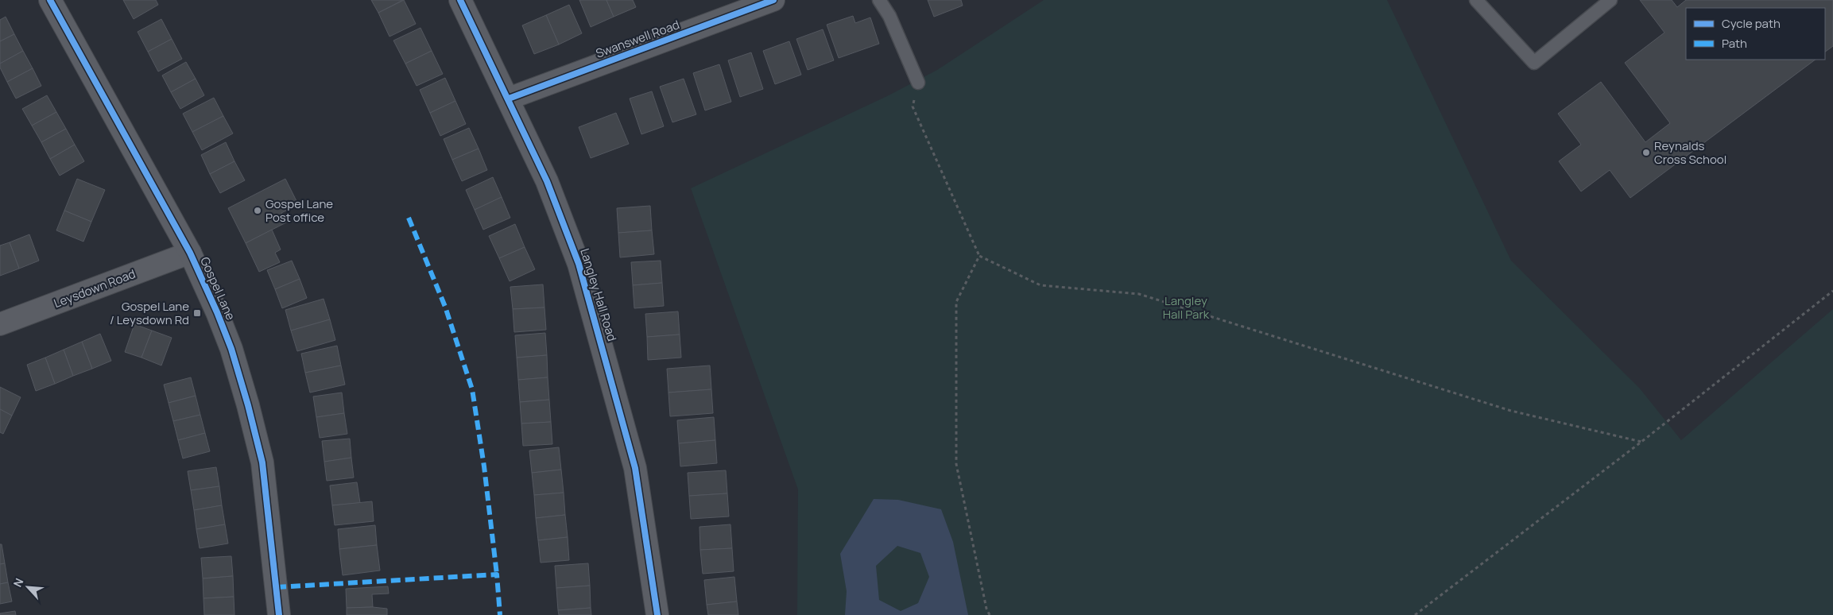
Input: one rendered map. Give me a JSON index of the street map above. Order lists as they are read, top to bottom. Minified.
{"streets":{"street":["Swanswell Road","Leysdown Road","Gospel Lane","Langley Hall Road"]},"crossings":[["Swanswell Road","Langley Hall Road"],["Leysdown Road","Gospel Lane"]],"parks":["Langley Hall Park"],"places":{"other":["Reynalds Cross School","Gospel Lane Post office"],"transit":["Gospel Lane / Leysdown Rd"]},"legend":["Cycle path","Path"],"north":"top left"}
